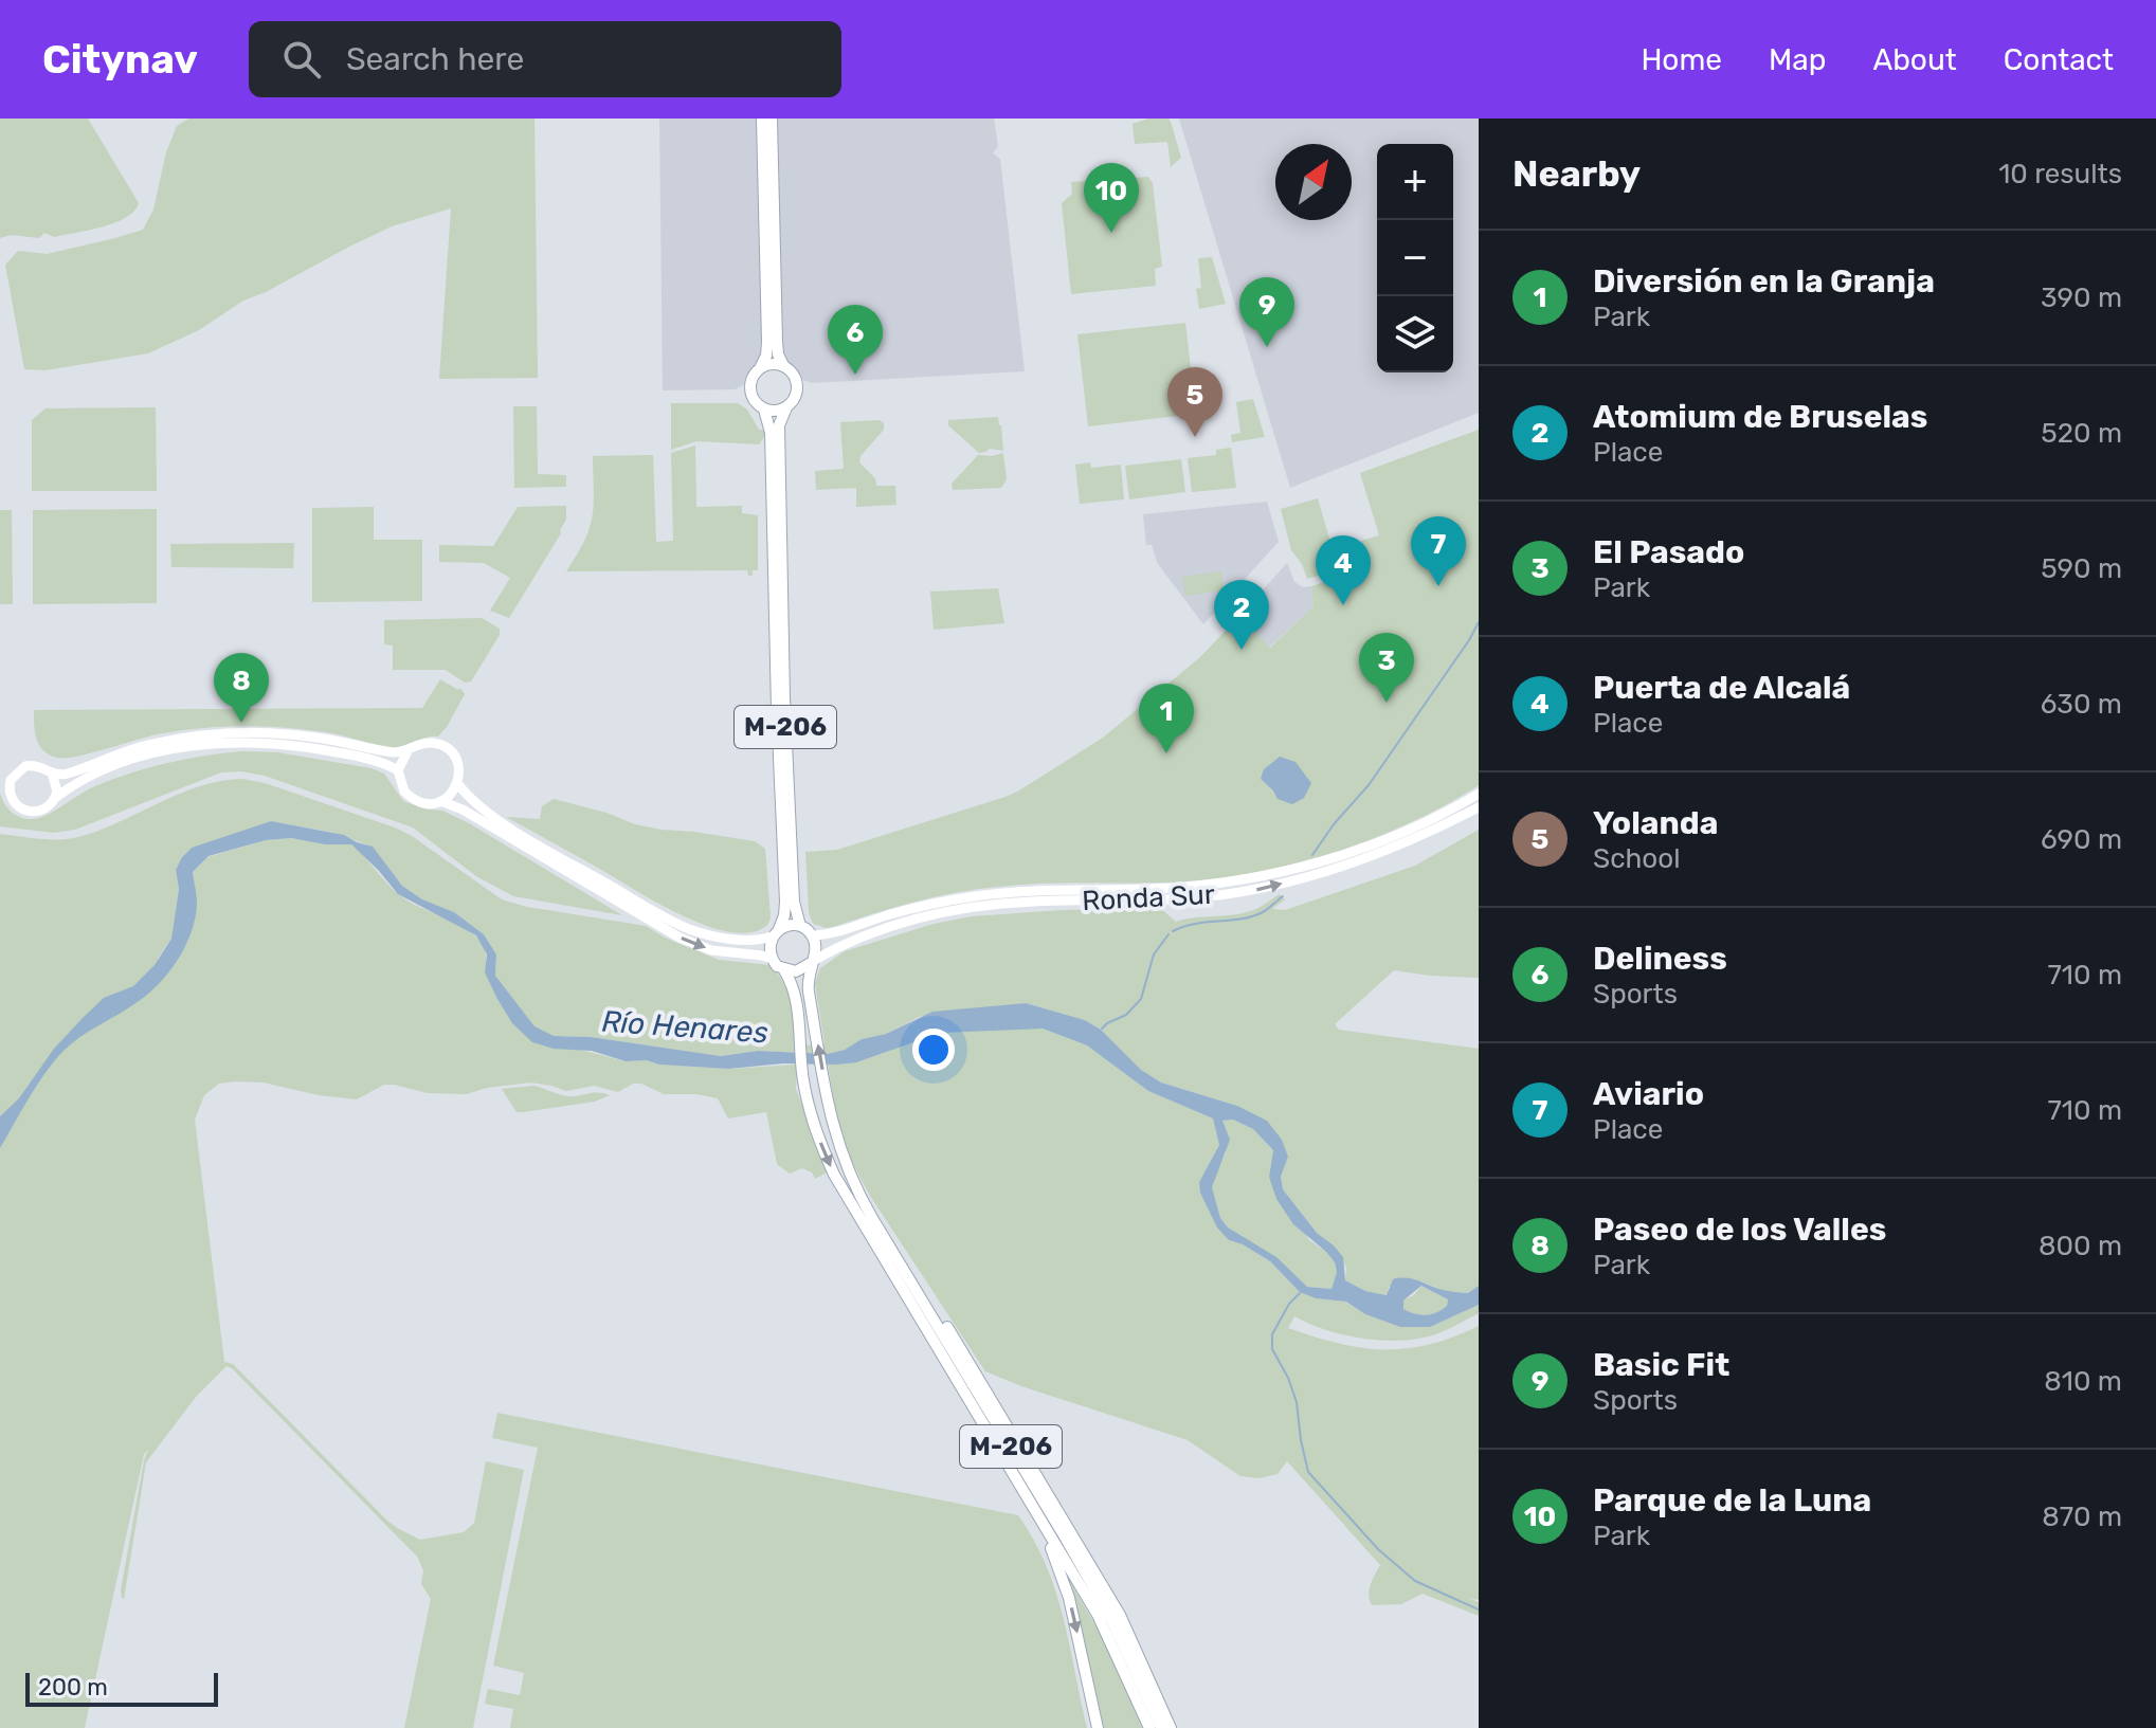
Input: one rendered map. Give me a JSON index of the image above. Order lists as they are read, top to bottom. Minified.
{"streets":{"main road":["M-206","Ronda Sur"]},"crossings":[["M-206","Ronda Sur"]],"water":["Río Henares"],"scale_bar":"200 m","north":"top right","page":{"header":"Citynav","search":"Search here","nav":["Home","Map","About","Contact"],"heading":["Nearby","10 results"],"map_buttons":["+","−"],"pins":["10","9","6","5","7","4","2","3","8","1"],"list":[{"mark":"1","name":"Diversión en la Granja","note":"Park","value":"390 m"},{"mark":"2","name":"Atomium de Bruselas","note":"Place","value":"520 m"},{"mark":"3","name":"El Pasado","note":"Park","value":"590 m"},{"mark":"4","name":"Puerta de Alcalá","note":"Place","value":"630 m"},{"mark":"5","name":"Yolanda","note":"School","value":"690 m"},{"mark":"6","name":"Deliness","note":"Sports","value":"710 m"},{"mark":"7","name":"Aviario","note":"Place","value":"710 m"},{"mark":"8","name":"Paseo de los Valles","note":"Park","value":"800 m"},{"mark":"9","name":"Basic Fit","note":"Sports","value":"810 m"},{"mark":"10","name":"Parque de la Luna","note":"Park","value":"870 m"}],"scale":"200 m"}}
